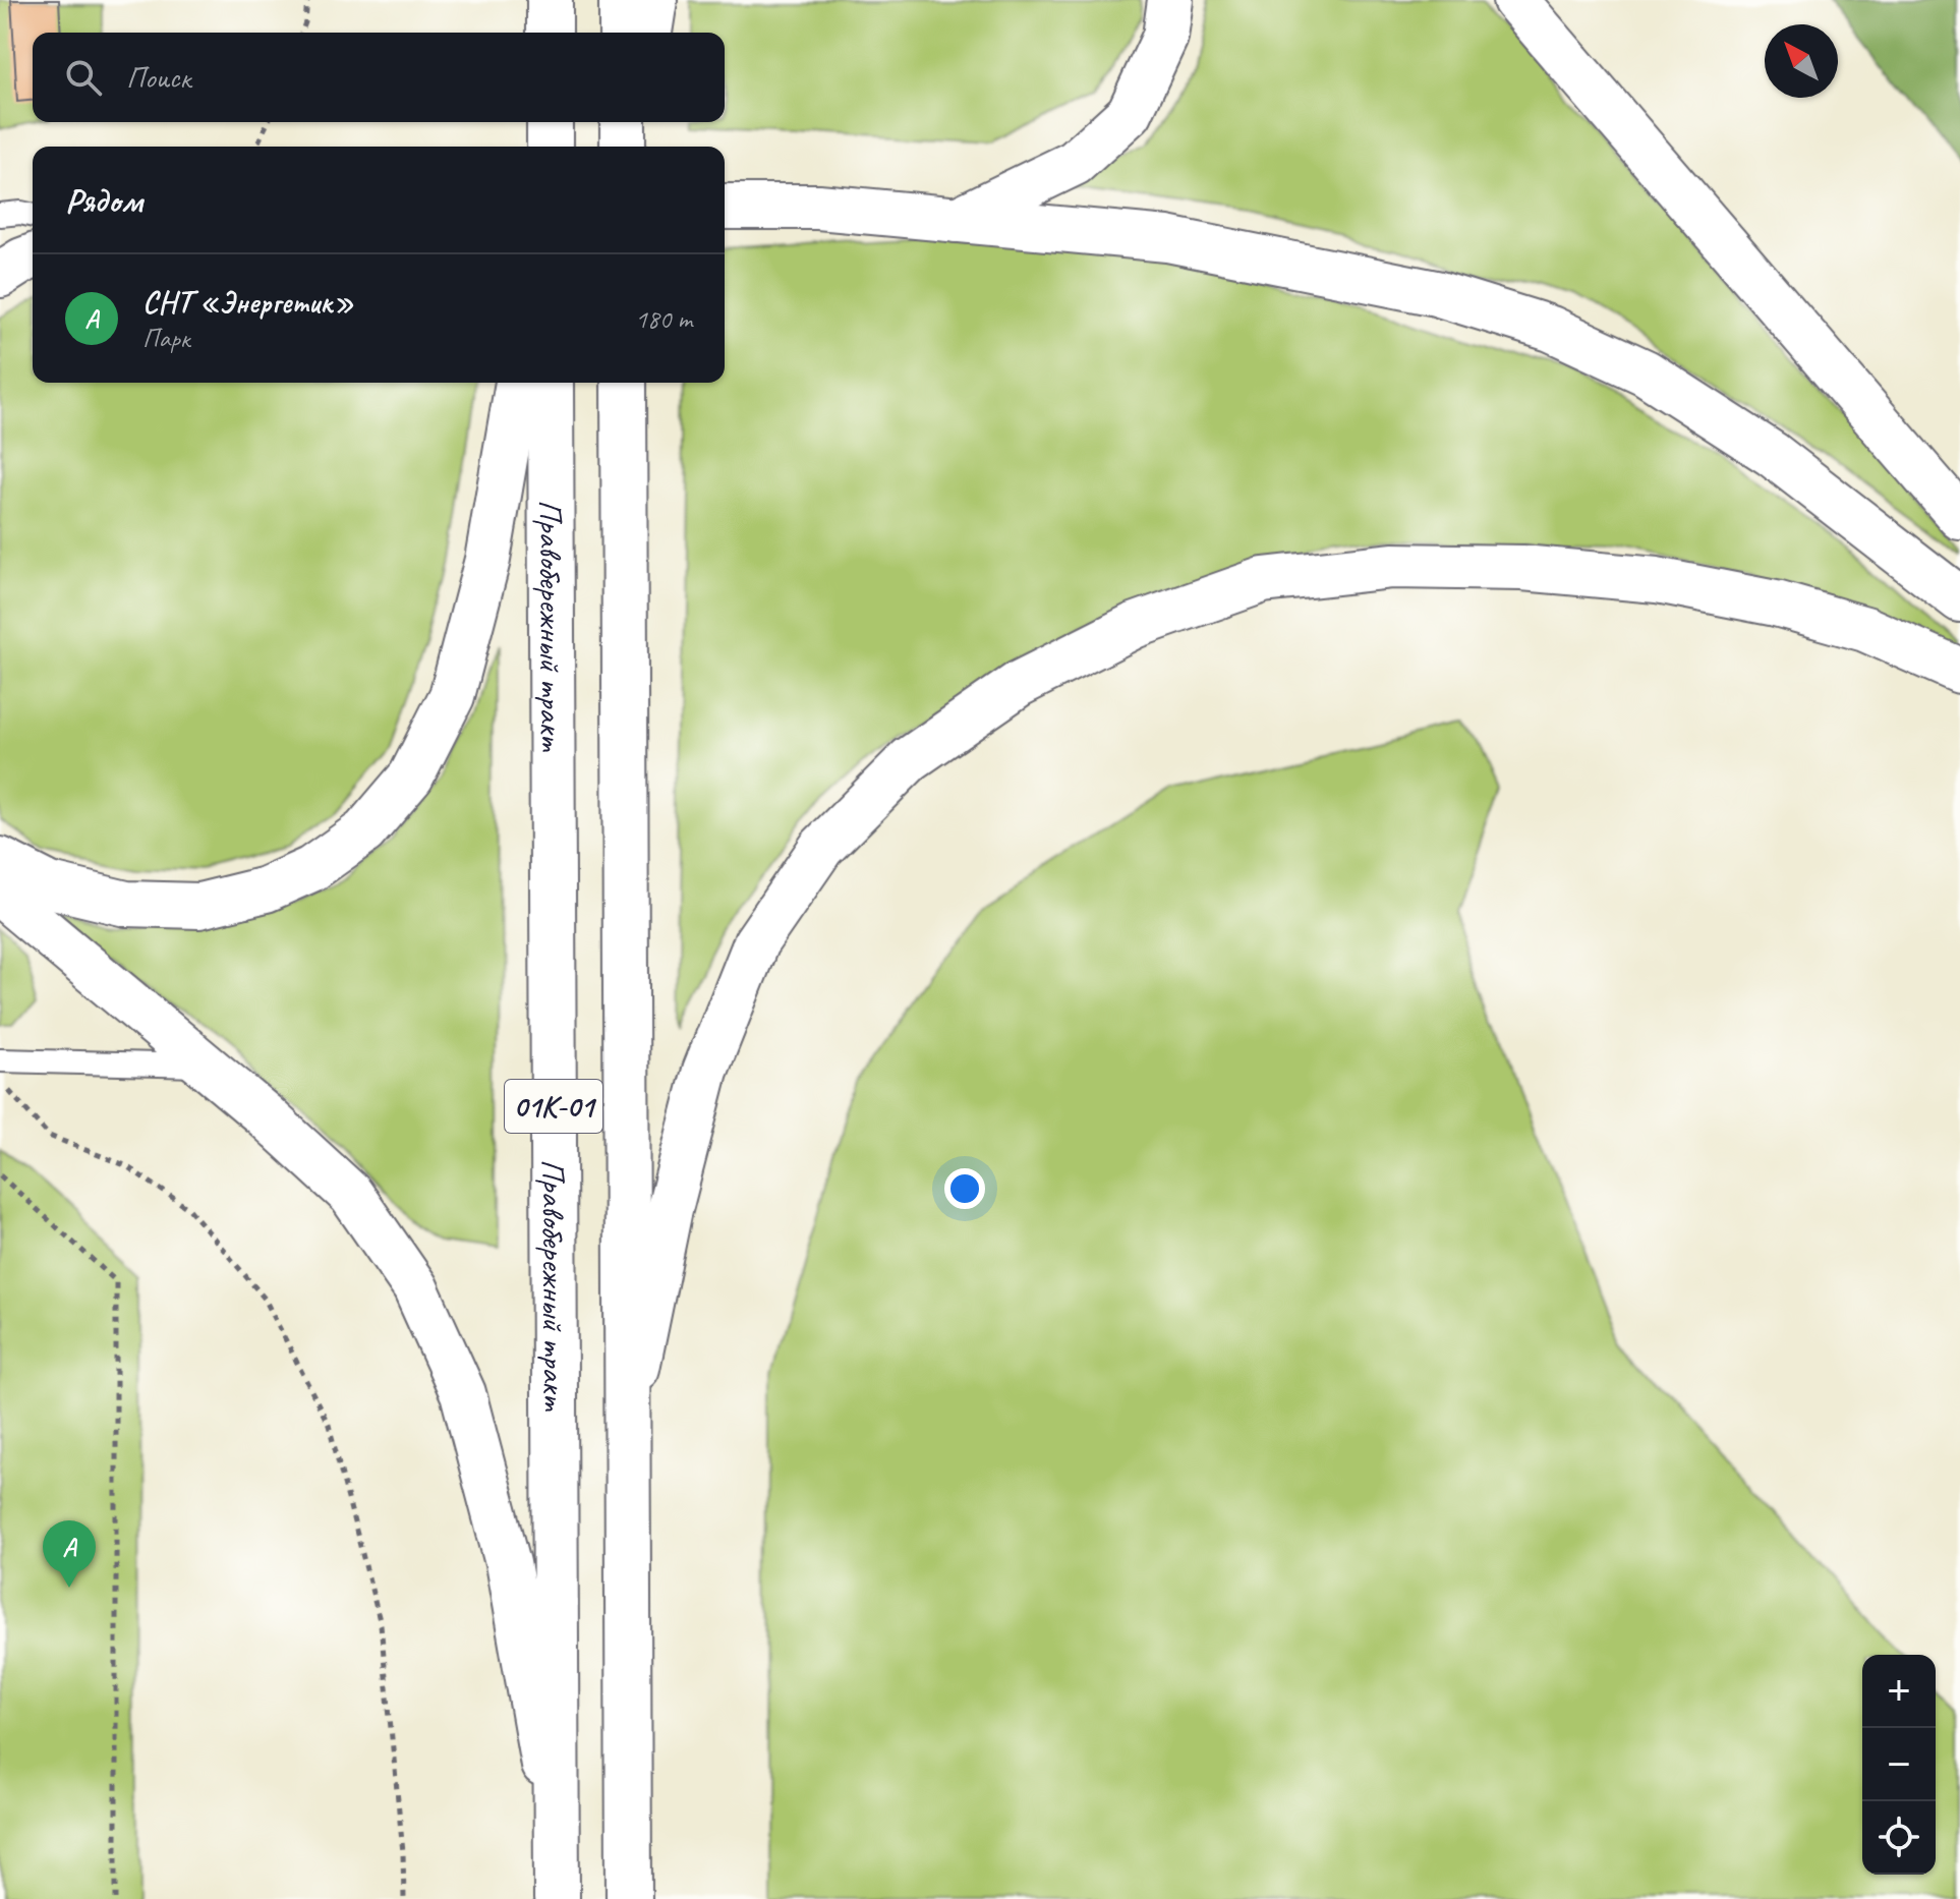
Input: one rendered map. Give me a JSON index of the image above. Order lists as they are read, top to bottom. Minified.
{"streets":{"main road":["Правобережный тракт","01К-01"]},"north":"top left","page":{"search":"Поиск","heading":"Рядом","list":[{"mark":"A","name":"СНТ «Энергетик»","note":"Парк","value":"180 m"}],"pins":"A","map_buttons":["+","−"]}}
